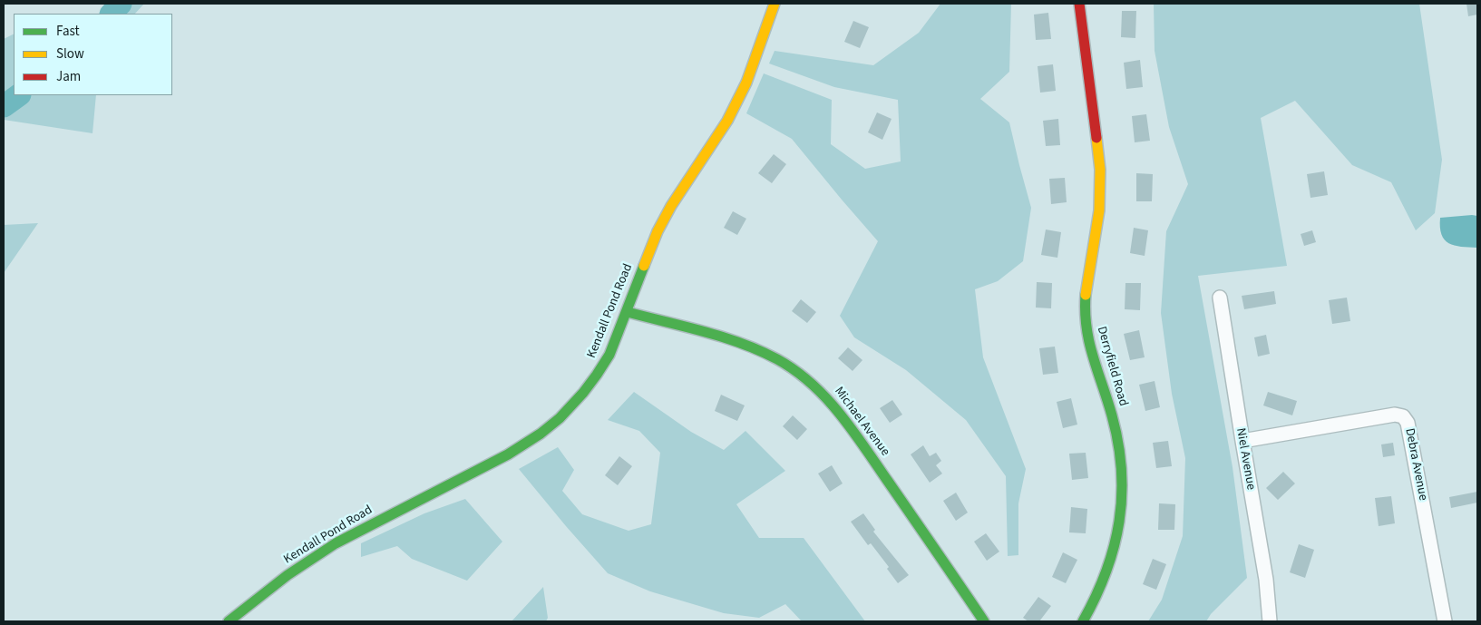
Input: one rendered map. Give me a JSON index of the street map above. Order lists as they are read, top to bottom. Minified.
{"streets":{"street":["Kendall Pond Road","Derryfield Road","Michael Avenue","Niel Avenue","Debra Avenue"]},"crossings":[["Kendall Pond Road","Michael Avenue"],["Niel Avenue","Debra Avenue"]],"legend":["Fast","Slow","Jam"]}
